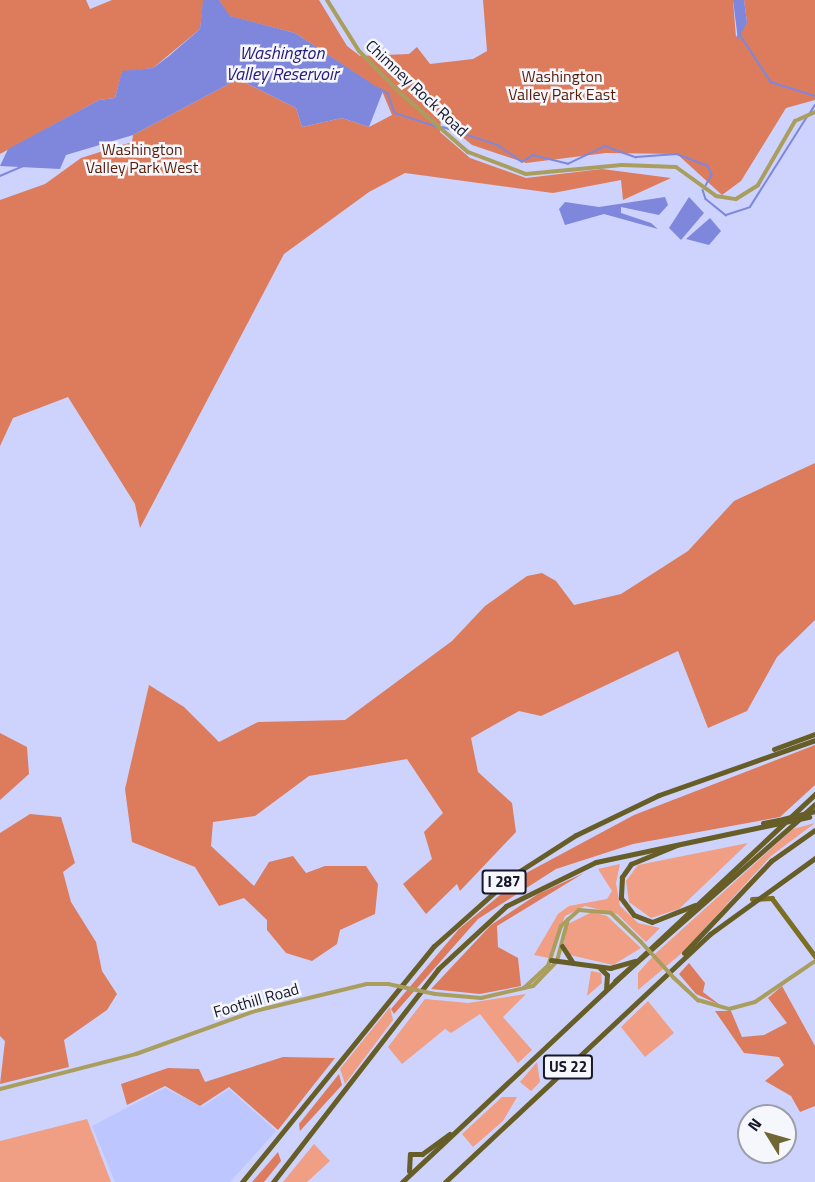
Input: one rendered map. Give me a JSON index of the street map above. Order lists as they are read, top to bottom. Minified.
{"streets":{"highway":["I 287","US 22"],"street":["Chimney Rock Road","Foothill Road"]},"water":["Washington Valley Reservoir"],"parks":["Washington Valley Park East","Washington Valley Park West"],"north":"top left"}
